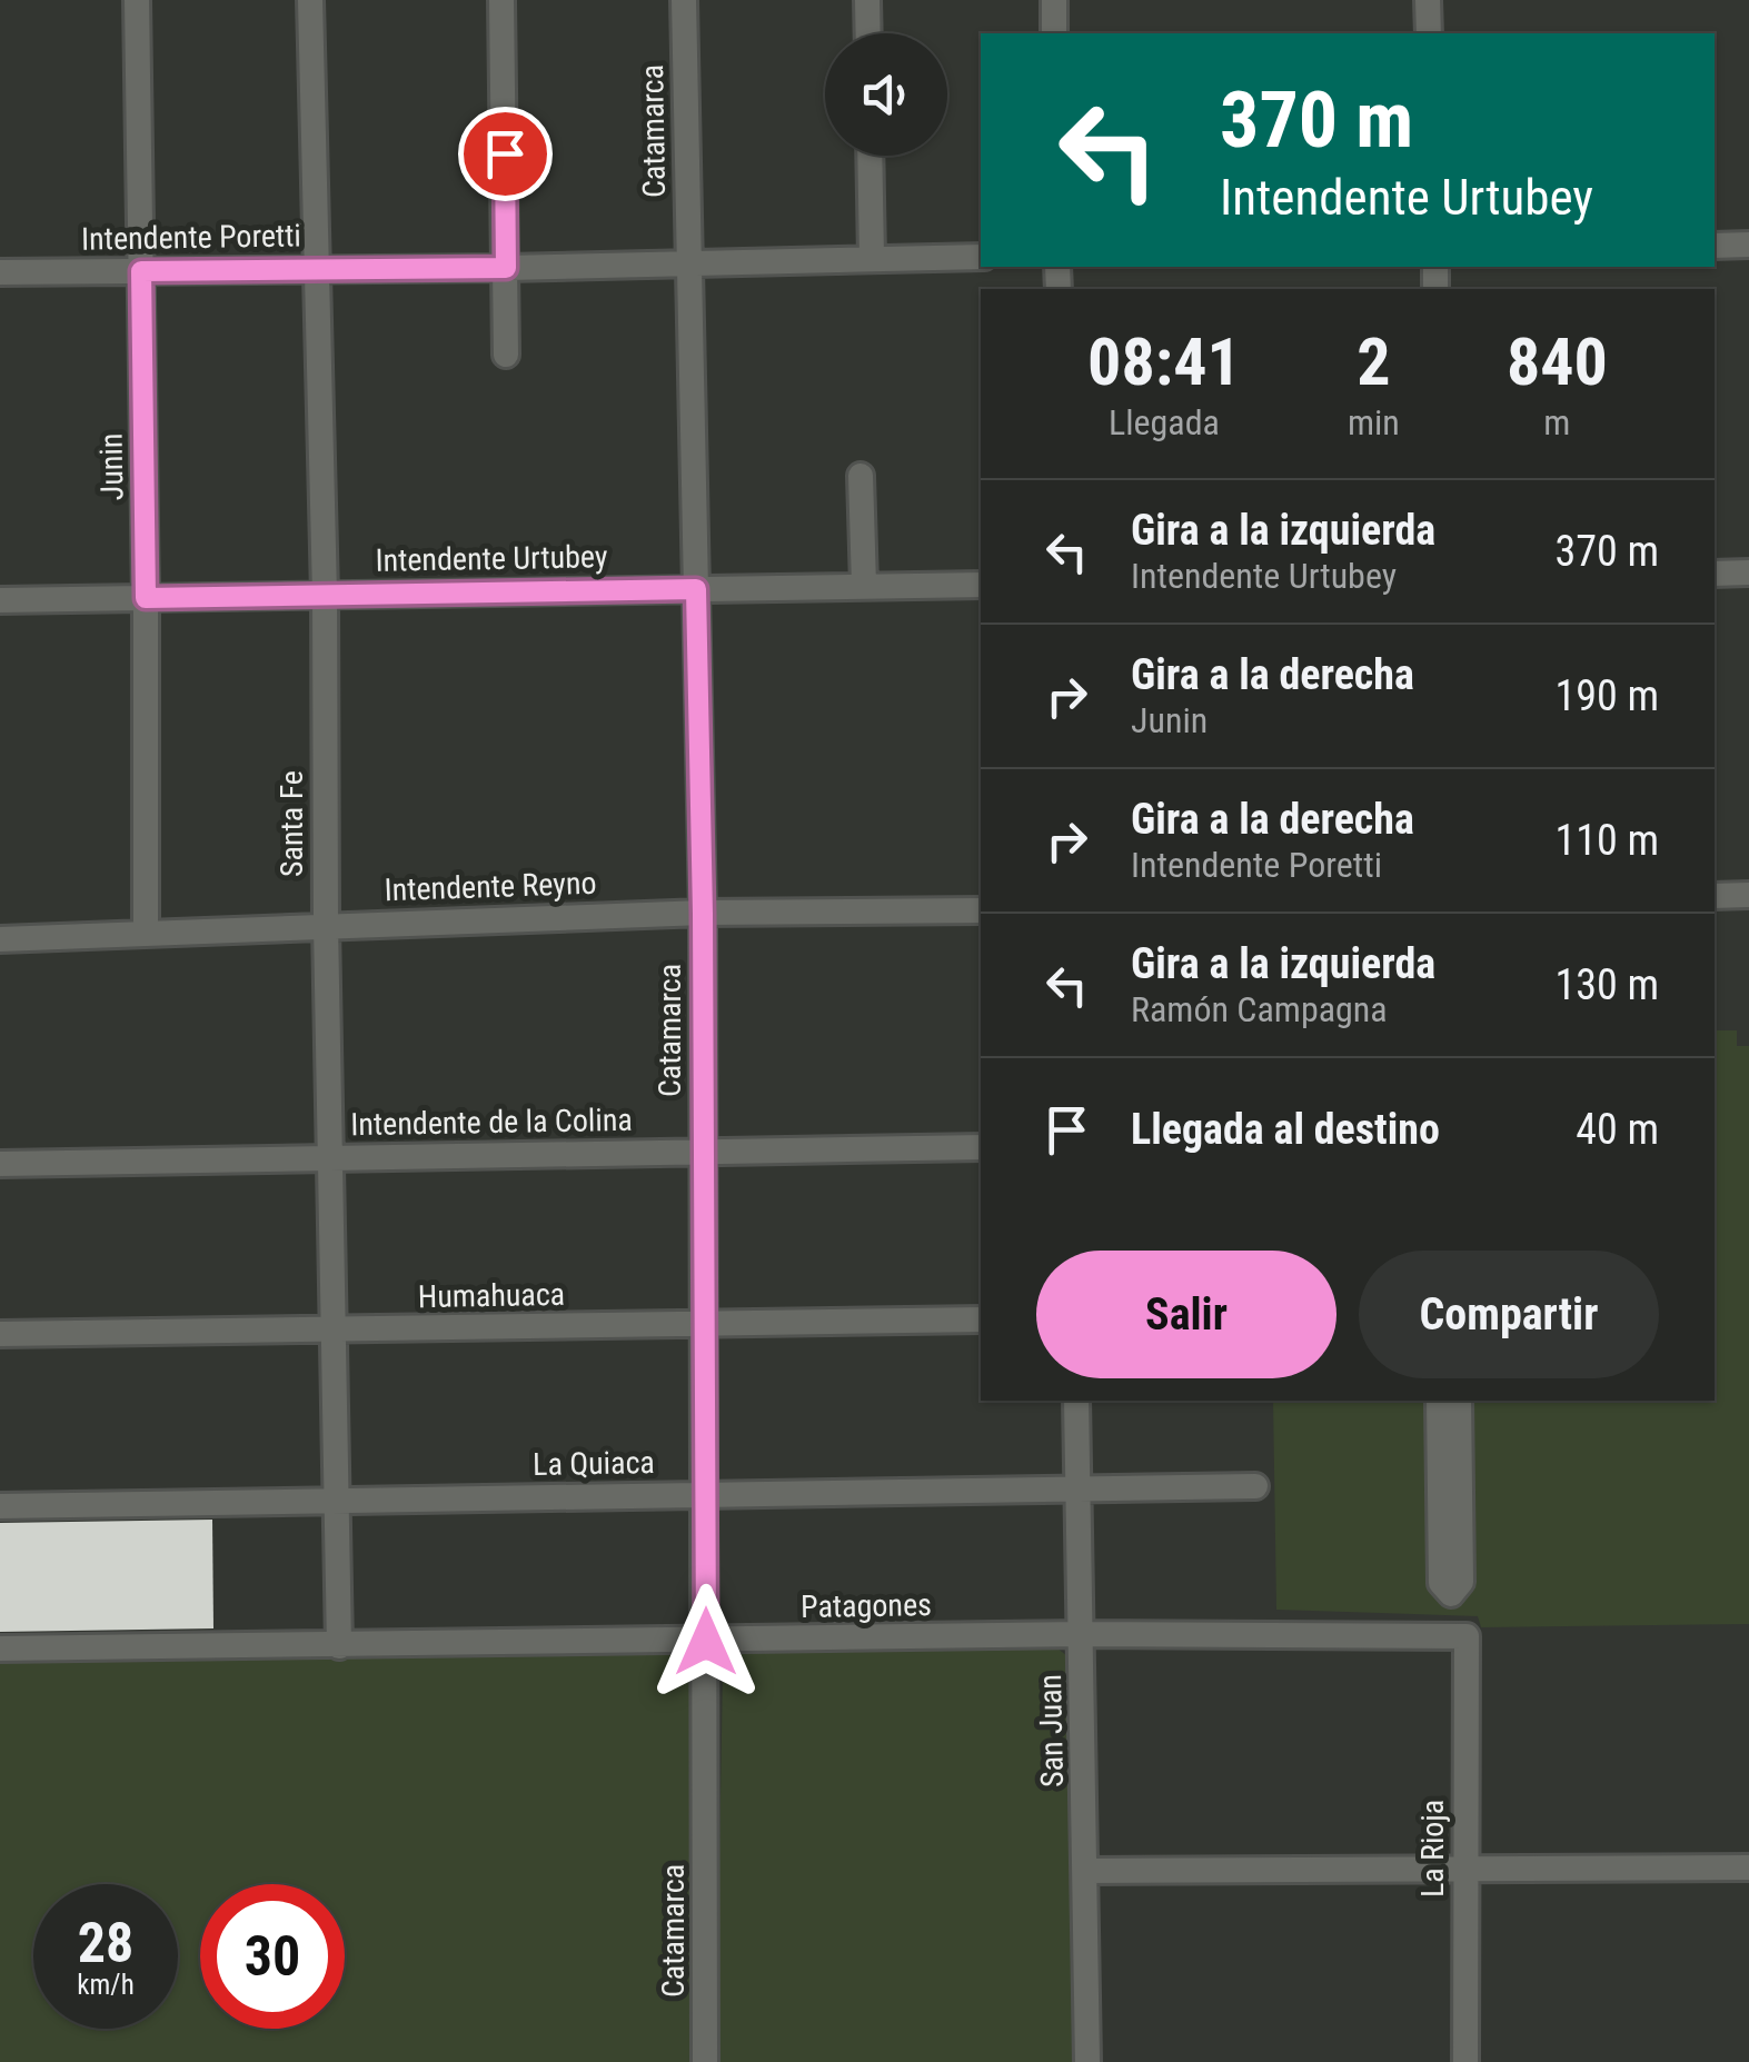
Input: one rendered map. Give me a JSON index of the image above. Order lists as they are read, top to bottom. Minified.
{"streets":{"street":["Catamarca","Intendente Poretti","Junin","Intendente Urtubey","Santa Fe","Intendente Reyno","Intendente de la Colina","Humahuaca","La Quiaca","Patagones","San Juan","La Rioja"]},"crossings":[["Catamarca","Intendente Poretti"],["Catamarca","Intendente Urtubey"],["Catamarca","Intendente Reyno"],["Catamarca","Intendente de la Colina"],["Catamarca","Humahuaca"],["Catamarca","La Quiaca"],["Catamarca","Patagones"],["Intendente Poretti","Junin"],["Intendente Poretti","Santa Fe"],["Junin","Intendente Urtubey"],["Junin","Intendente Reyno"],["Intendente Urtubey","Santa Fe"],["Santa Fe","Intendente Reyno"],["Santa Fe","Intendente de la Colina"],["Santa Fe","Humahuaca"],["Santa Fe","La Quiaca"],["Santa Fe","Patagones"],["La Quiaca","San Juan"],["Patagones","San Juan"],["Patagones","La Rioja"]],"page":{"turn":["370 m","Intendente Urtubey"],"eta":["08:41","Llegada","2","min","840","m"],"list":[{"name":"Gira a la izquierda","note":"Intendente Urtubey","value":"370 m"},{"name":"Gira a la derecha","note":"Junin","value":"190 m"},{"name":"Gira a la derecha","note":"Intendente Poretti","value":"110 m"},{"name":"Gira a la izquierda","note":"Ramón Campagna","value":"130 m"},{"name":"Llegada al destino","value":"40 m"}],"buttons":["Salir","Compartir"],"speed":"28 km/h","limit":"30"}}
